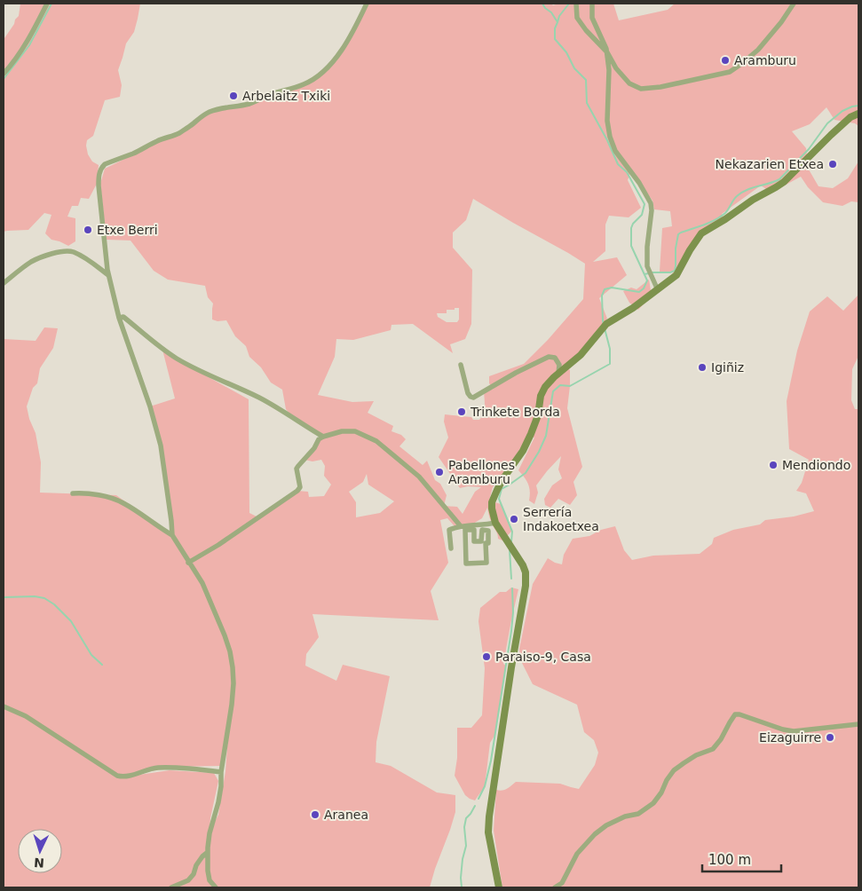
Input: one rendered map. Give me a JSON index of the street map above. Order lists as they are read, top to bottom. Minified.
{"places":["Aramburu","Arbelaitz Txiki","Nekazarien Etxea","Etxe Berri","Igiñiz","Trinkete Borda","Mendiondo","Pabellones Aramburu","Serrería Indakoetxea","Paraiso-9, Casa","Eizaguirre","Aranea"],"scale_bar":"100 m","north":"bottom"}
